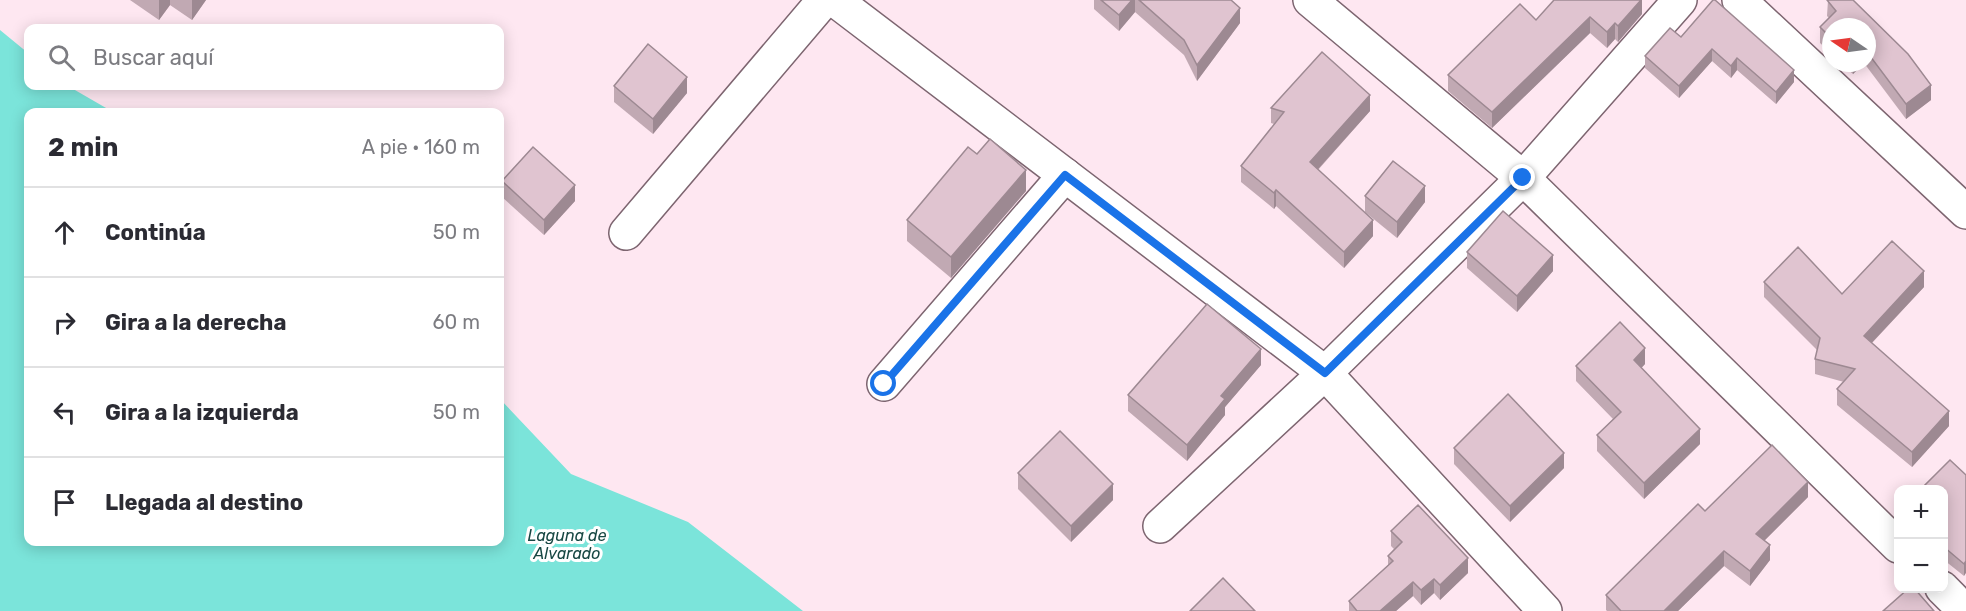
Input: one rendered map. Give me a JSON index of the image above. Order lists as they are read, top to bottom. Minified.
{"water":["Laguna de Alvarado"],"north":"left","page":{"search":"Buscar aquí","heading":["2 min","A pie · 160 m"],"list":[["Continúa","50 m"],["Gira a la derecha","60 m"],["Gira a la izquierda","50 m"],"Llegada al destino"],"map_buttons":["+","−"]}}
